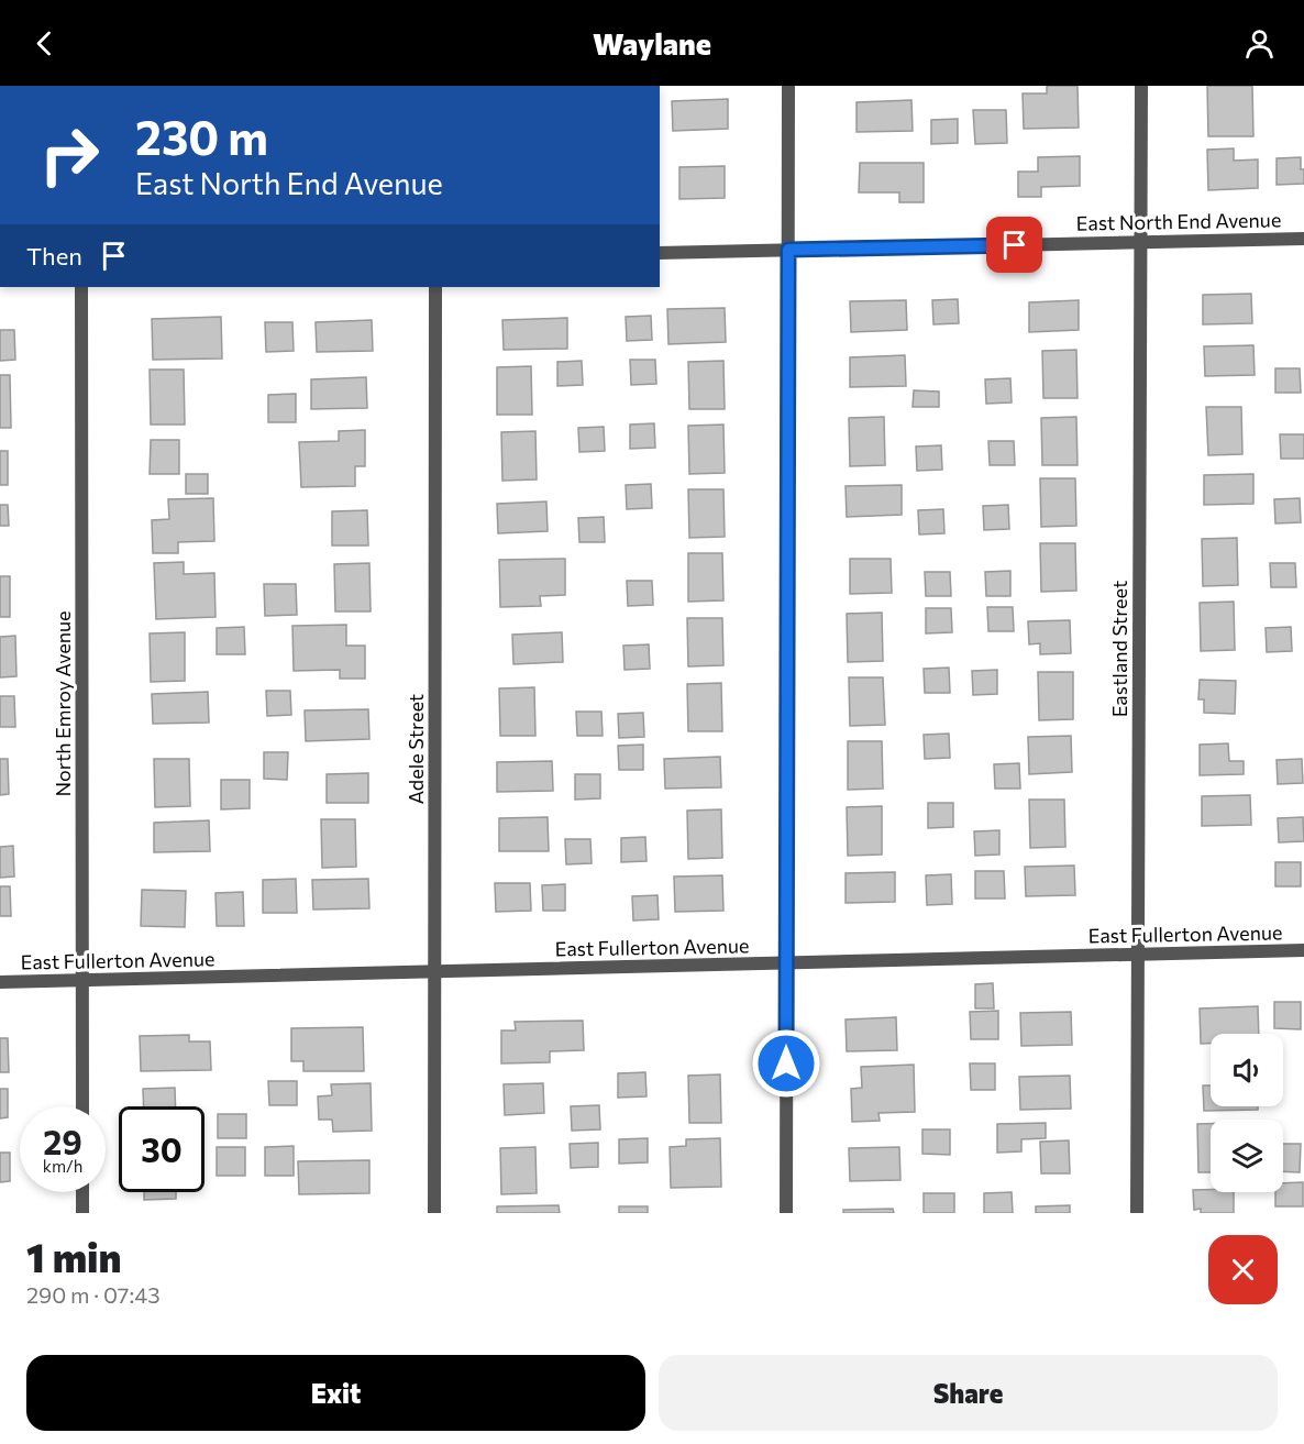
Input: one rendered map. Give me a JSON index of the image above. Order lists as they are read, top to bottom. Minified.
{"streets":{"street":["East North End Avenue","Eastland Street","North Emroy Avenue","Adele Street","East Fullerton Avenue"]},"crossings":[["East North End Avenue","Eastland Street"],["Eastland Street","East Fullerton Avenue"],["North Emroy Avenue","East Fullerton Avenue"],["Adele Street","East Fullerton Avenue"]],"page":{"header":"Waylane","turn":["230 m","East North End Avenue"],"then":"Then","speed":"29 km/h","limit":"30","heading":["1 min","290 m · 07:43"],"buttons":["Exit","Share"]}}
